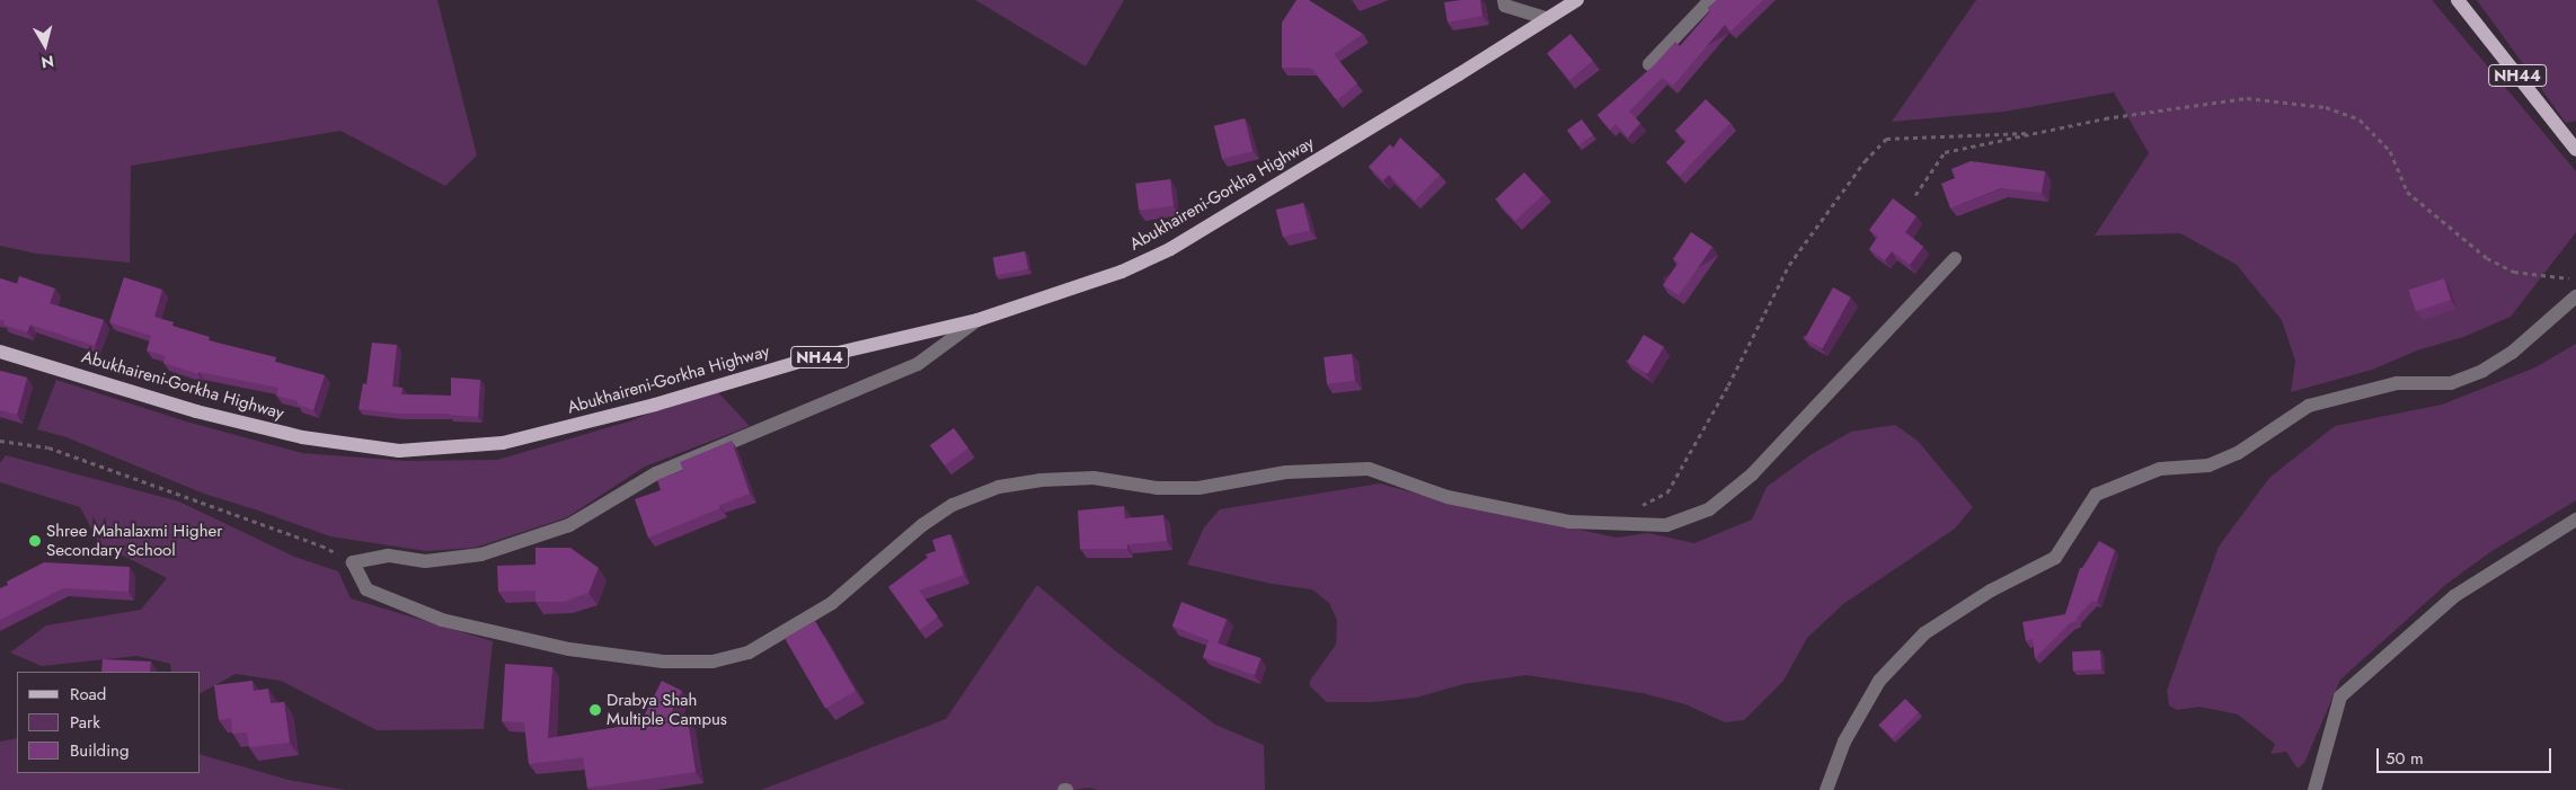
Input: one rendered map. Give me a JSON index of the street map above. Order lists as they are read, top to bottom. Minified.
{"streets":{"main road":["NH44","Abukhaireni-Gorkha Highway"]},"places":["Shree Mahalaxmi Higher Secondary School","Drabya Shah Multiple Campus"],"legend":["Road","Park","Building"],"scale_bar":"50 m","north":"bottom"}
